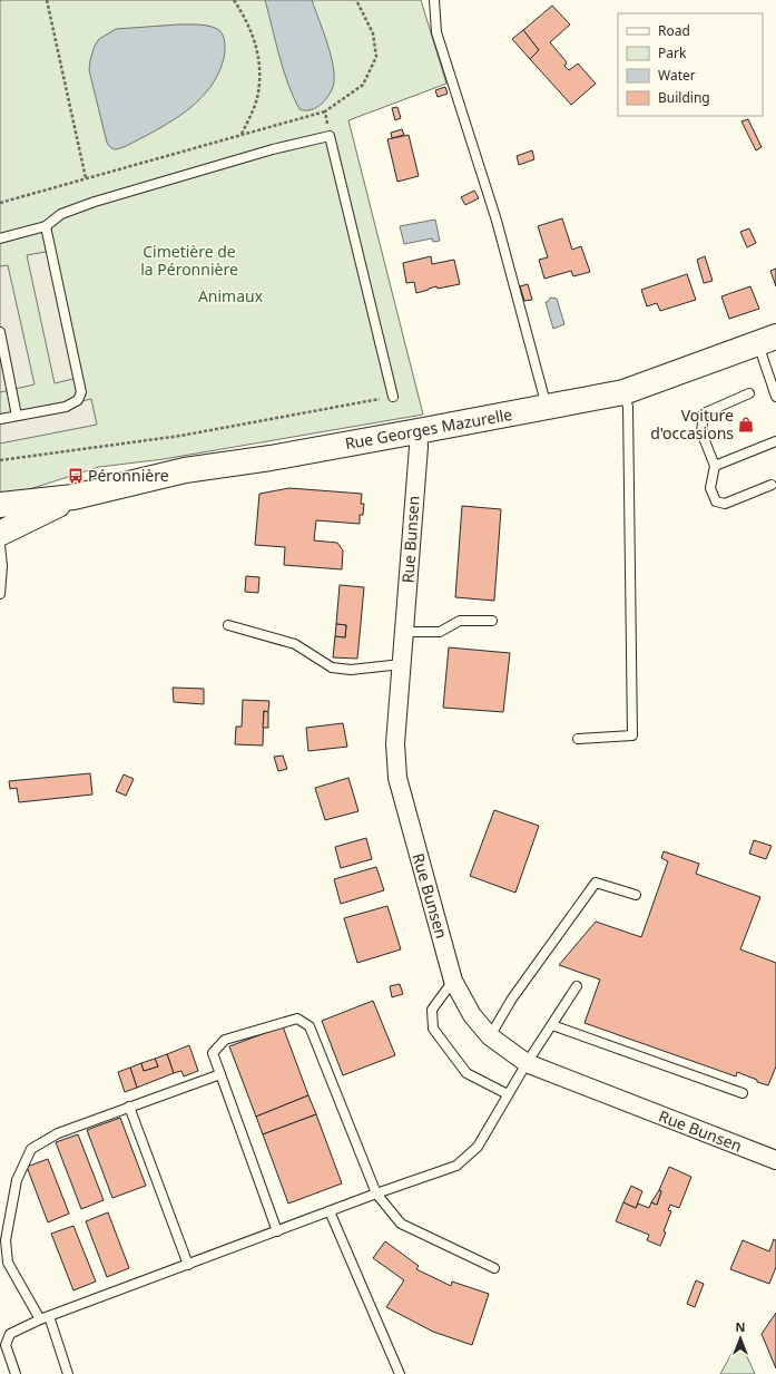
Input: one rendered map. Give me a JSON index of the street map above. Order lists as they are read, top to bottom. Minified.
{"streets":{"main road":["Rue Georges Mazurelle"],"street":["Rue Bunsen"]},"crossings":[["Rue Georges Mazurelle","Rue Bunsen"]],"parks":["Cimetière de la Péronnière","Animaux"],"places":{"shop":["Voiture d'occasions"],"bus stop":["Péronnière"]},"legend":["Road","Park","Water","Building"],"north":"top"}
